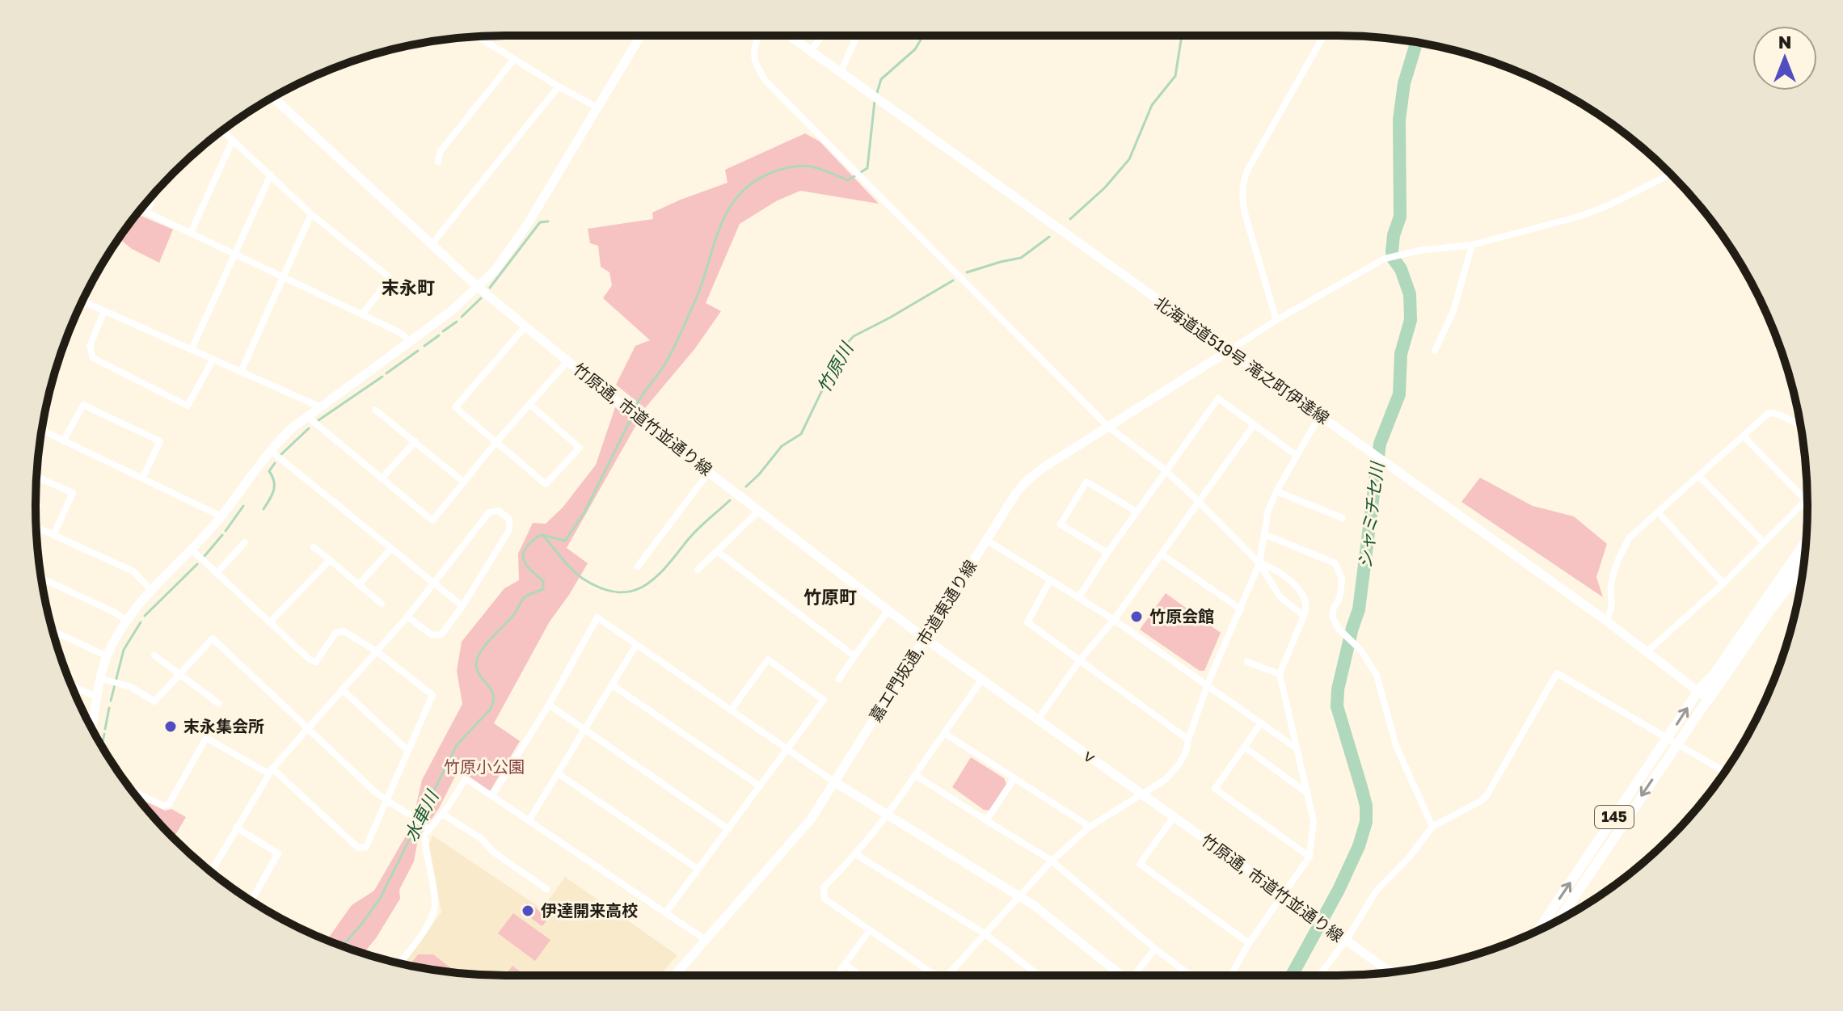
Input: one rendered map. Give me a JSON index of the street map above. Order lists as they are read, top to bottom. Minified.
{"streets":{"main road":["145"],"street":["北海道道519号 滝之町伊達線","竹原通, 市道竹並通り線","嘉エ門坂通, 市道東通り線","ｖ"]},"crossings":[["北海道道519号 滝之町伊達線","嘉エ門坂通, 市道東通り線"],["北海道道519号 滝之町伊達線","145"],["竹原通, 市道竹並通り線","嘉エ門坂通, 市道東通り線"],["竹原通, 市道竹並通り線","ｖ"]],"districts":["末永町","竹原町"],"water":["竹原川","シャミチセ川","水車川"],"parks":["竹原小公園"],"places":["竹原会館","末永集会所","伊達開来高校"],"north":"top"}
